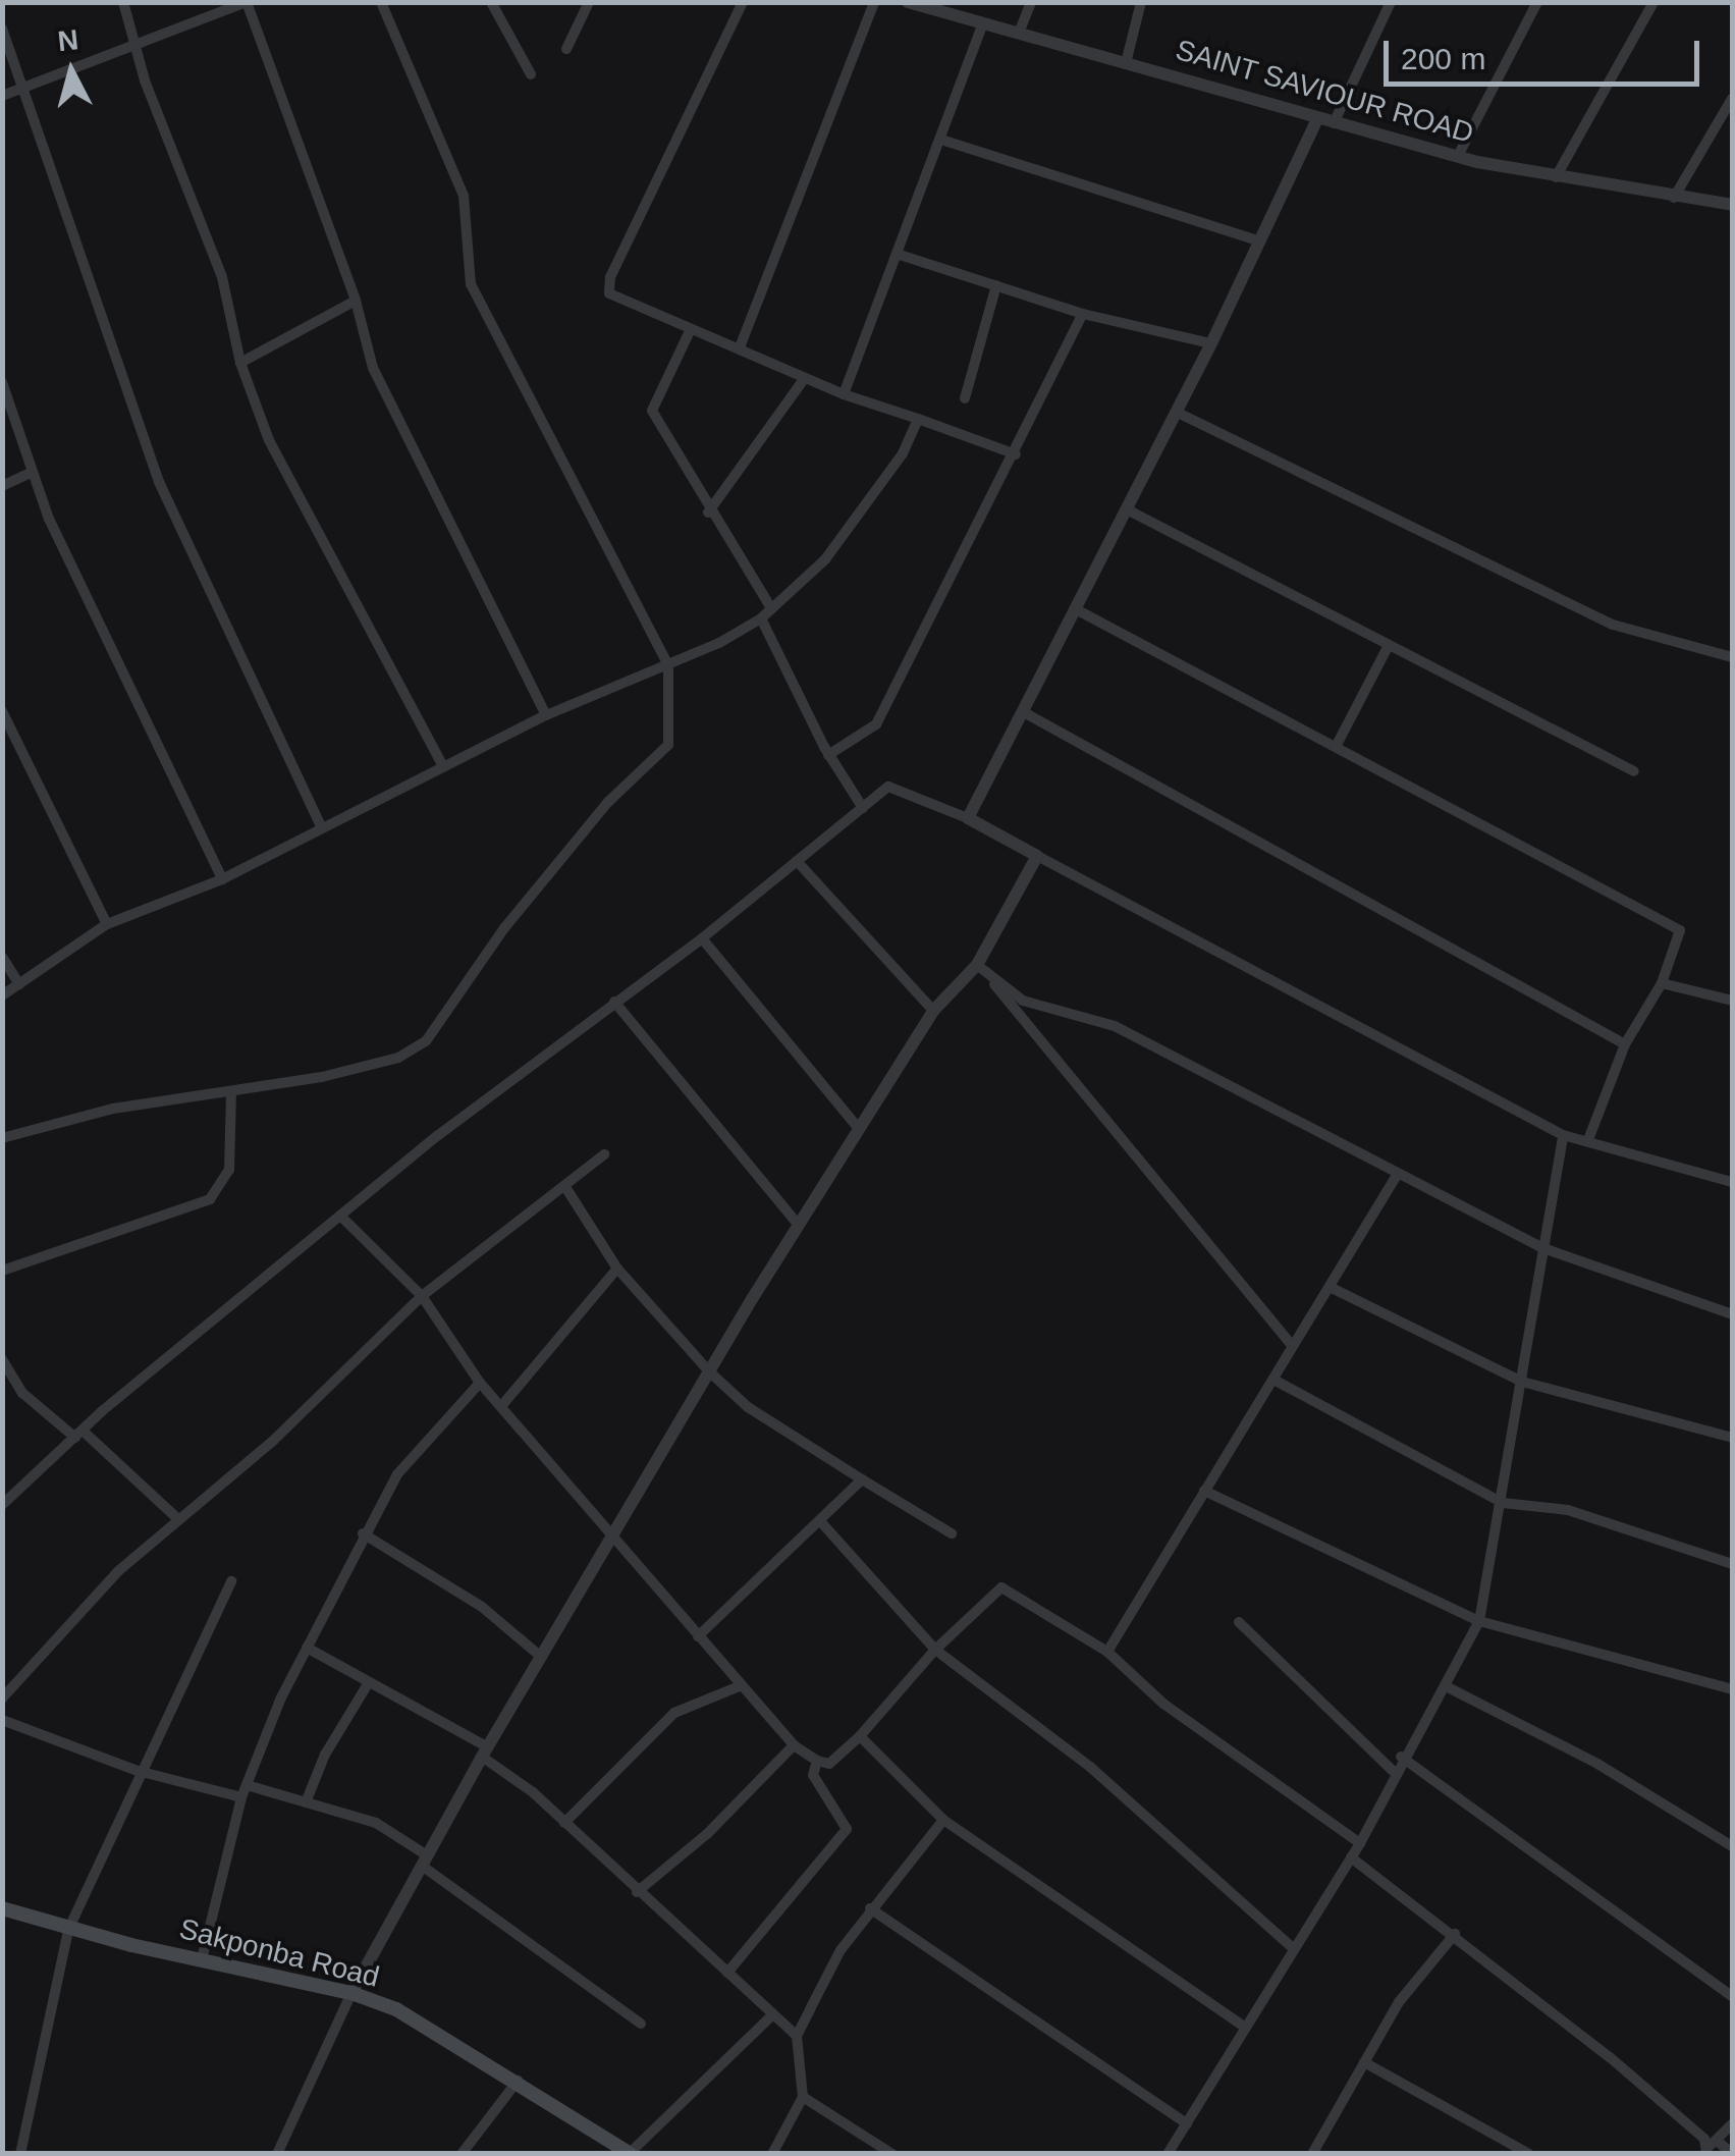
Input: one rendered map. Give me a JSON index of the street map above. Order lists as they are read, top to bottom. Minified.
{"streets":{"main road":["Sakponba Road"],"street":["SAINT SAVIOUR ROAD"]},"scale_bar":"200 m","north":"top"}
